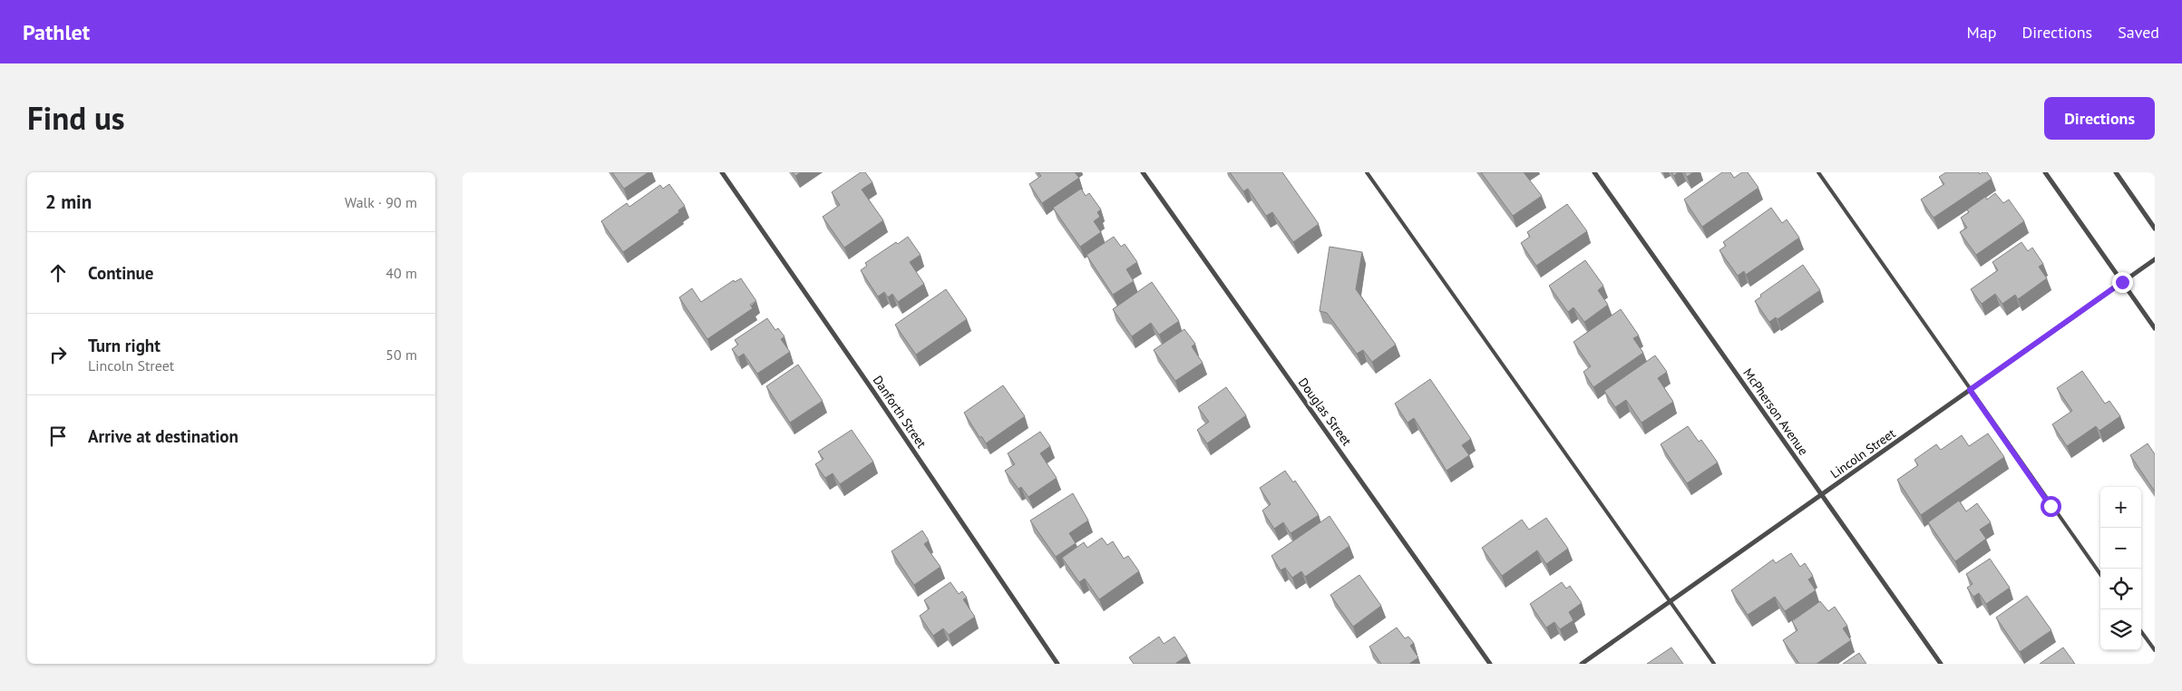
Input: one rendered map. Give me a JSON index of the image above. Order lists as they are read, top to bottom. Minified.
{"streets":{"street":["Danforth Street","Douglas Street","McPherson Avenue","Lincoln Street"]},"crossings":[["McPherson Avenue","Lincoln Street"]],"page":{"header":"Pathlet","nav":["Map","Directions","Saved"],"title":"Find us","buttons":"Directions","heading":["2 min","Walk · 90 m"],"list":[["Continue","40 m"],["Turn right","Lincoln Street","50 m"],"Arrive at destination"],"map_buttons":["+","−"]}}
